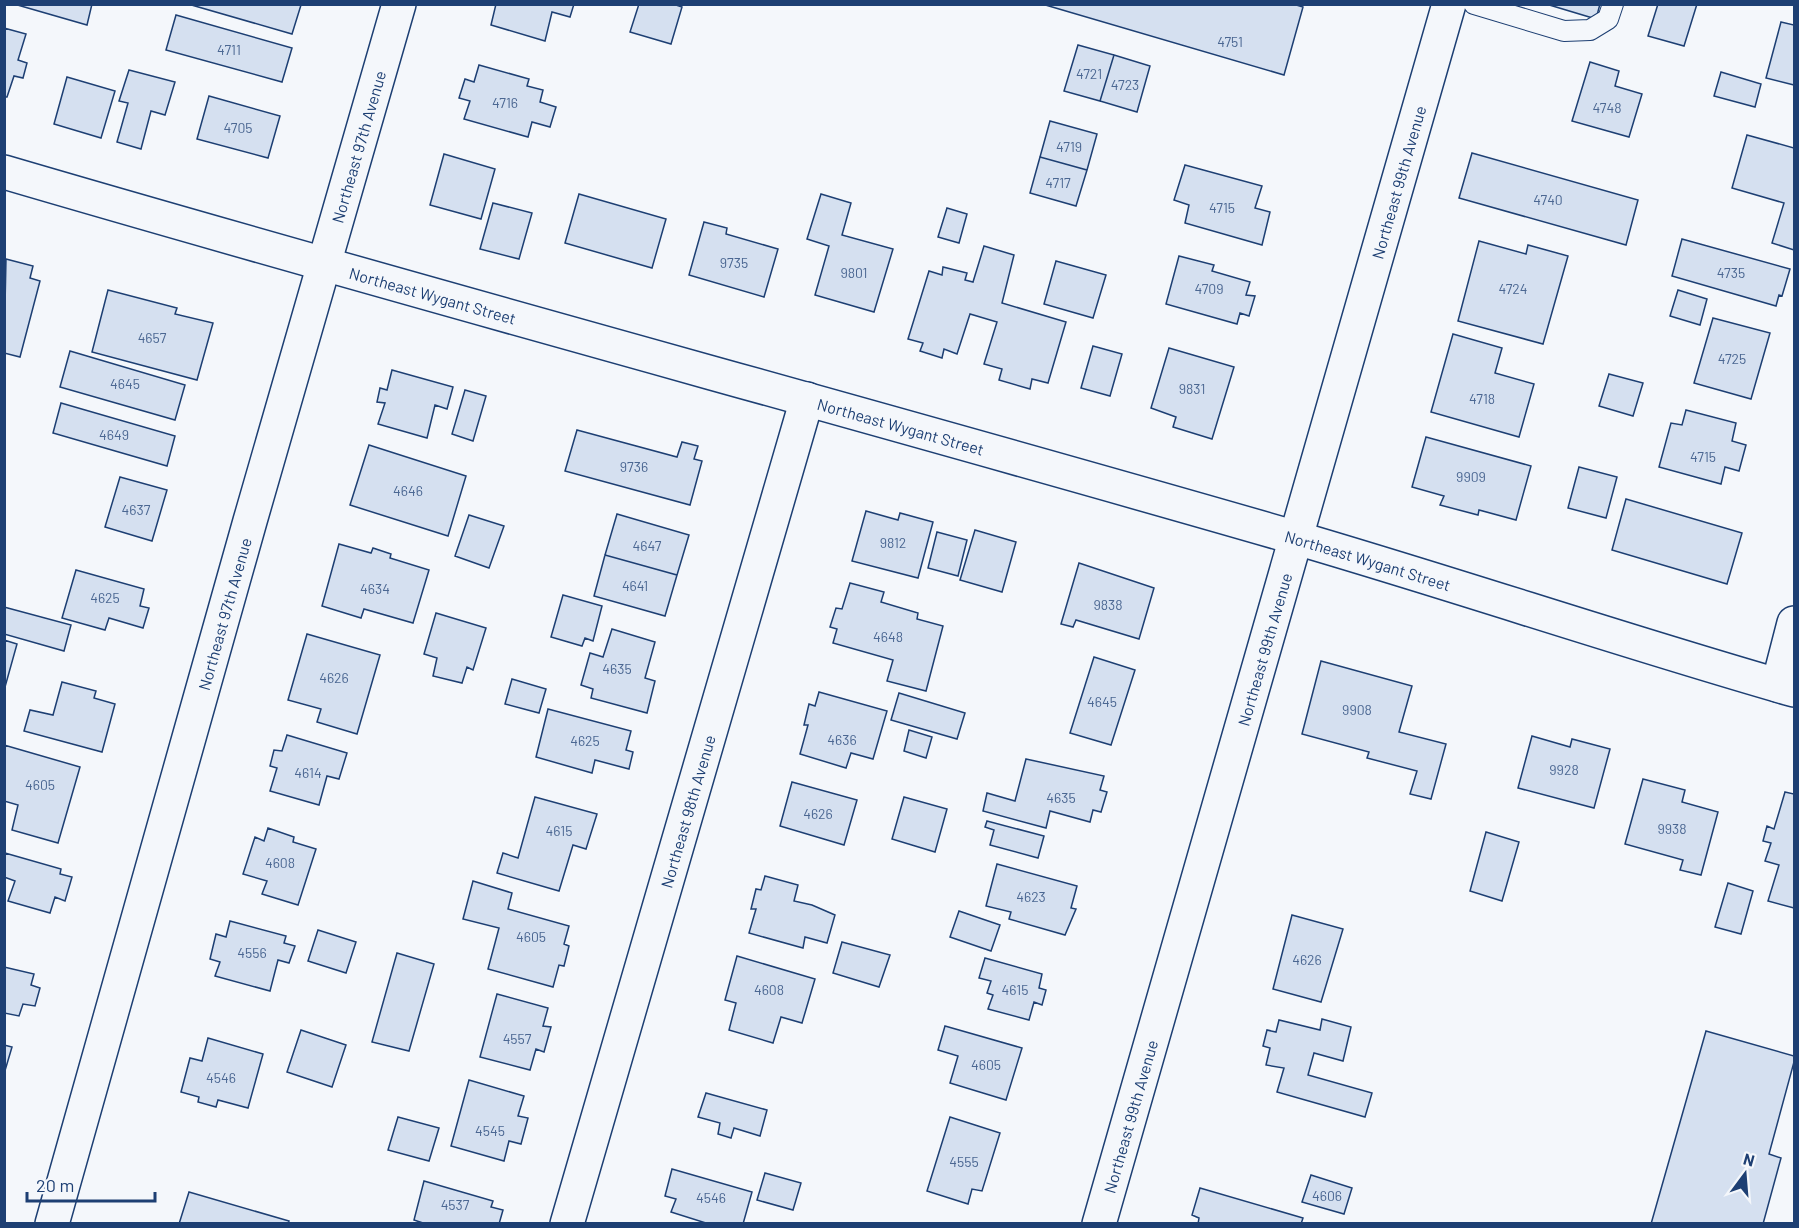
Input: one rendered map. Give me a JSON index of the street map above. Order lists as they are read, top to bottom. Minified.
{"streets":{"street":["Northeast 97th Avenue","Northeast 99th Avenue","Northeast Wygant Street","Northeast 98th Avenue"]},"crossings":[["Northeast 97th Avenue","Northeast Wygant Street"],["Northeast 99th Avenue","Northeast Wygant Street"],["Northeast Wygant Street","Northeast 98th Avenue"]],"house_numbers":["4751","4711","4721","4723","4716","4748","4705","4719","4717","4740","4715","9735","9801","4735","4709","4724","4657","4725","4645","9831","4718","4649","4715","9736","9909","4646","4637","9812","4647","4641","4634","4625","9838","4648","4635","4626","4645","9908","4636","4625","9928","4614","4605","4635","4626","9938","4615","4608","4623","4605","4556","4626","4608","4615","4557","4605","4546","4545","4555","4606","4546","4537"],"scale_bar":"20 m","north":"top"}
